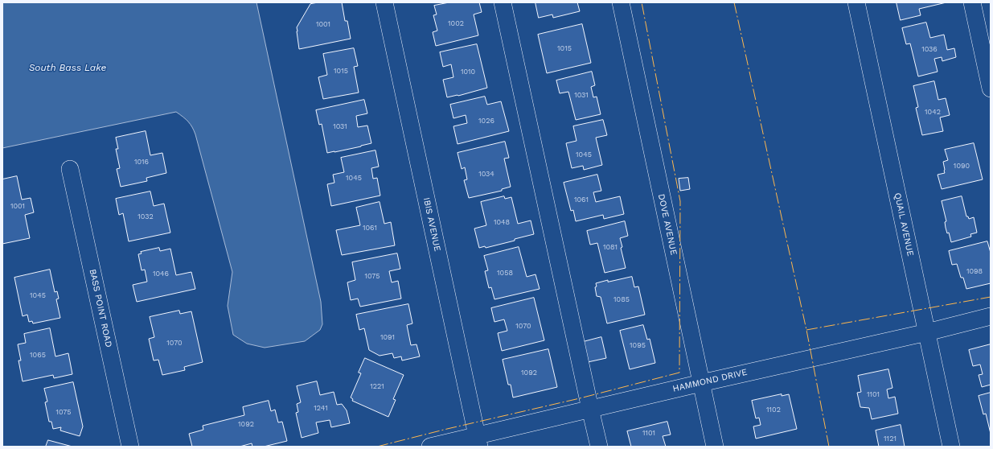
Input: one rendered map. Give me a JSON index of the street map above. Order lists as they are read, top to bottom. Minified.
{"streets":{"street":["IBIS AVENUE","DOVE AVENUE","QUAIL AVENUE","BASS POINT ROAD","HAMMOND DRIVE"]},"crossings":[["IBIS AVENUE","HAMMOND DRIVE"],["DOVE AVENUE","HAMMOND DRIVE"],["QUAIL AVENUE","HAMMOND DRIVE"]],"water":["South Bass Lake"],"house_numbers":["1002","1001","1015","1036","1015","1010","1031","1042","1026","1031","1045","1016","1090","1034","1045","1061","1001","1032","1048","1061","1081","1098","1058","1046","1075","1045","1085","1070","1091","1070","1095","1065","1092","1221","1101","1241","1102","1075","1092","1101","1121"]}
